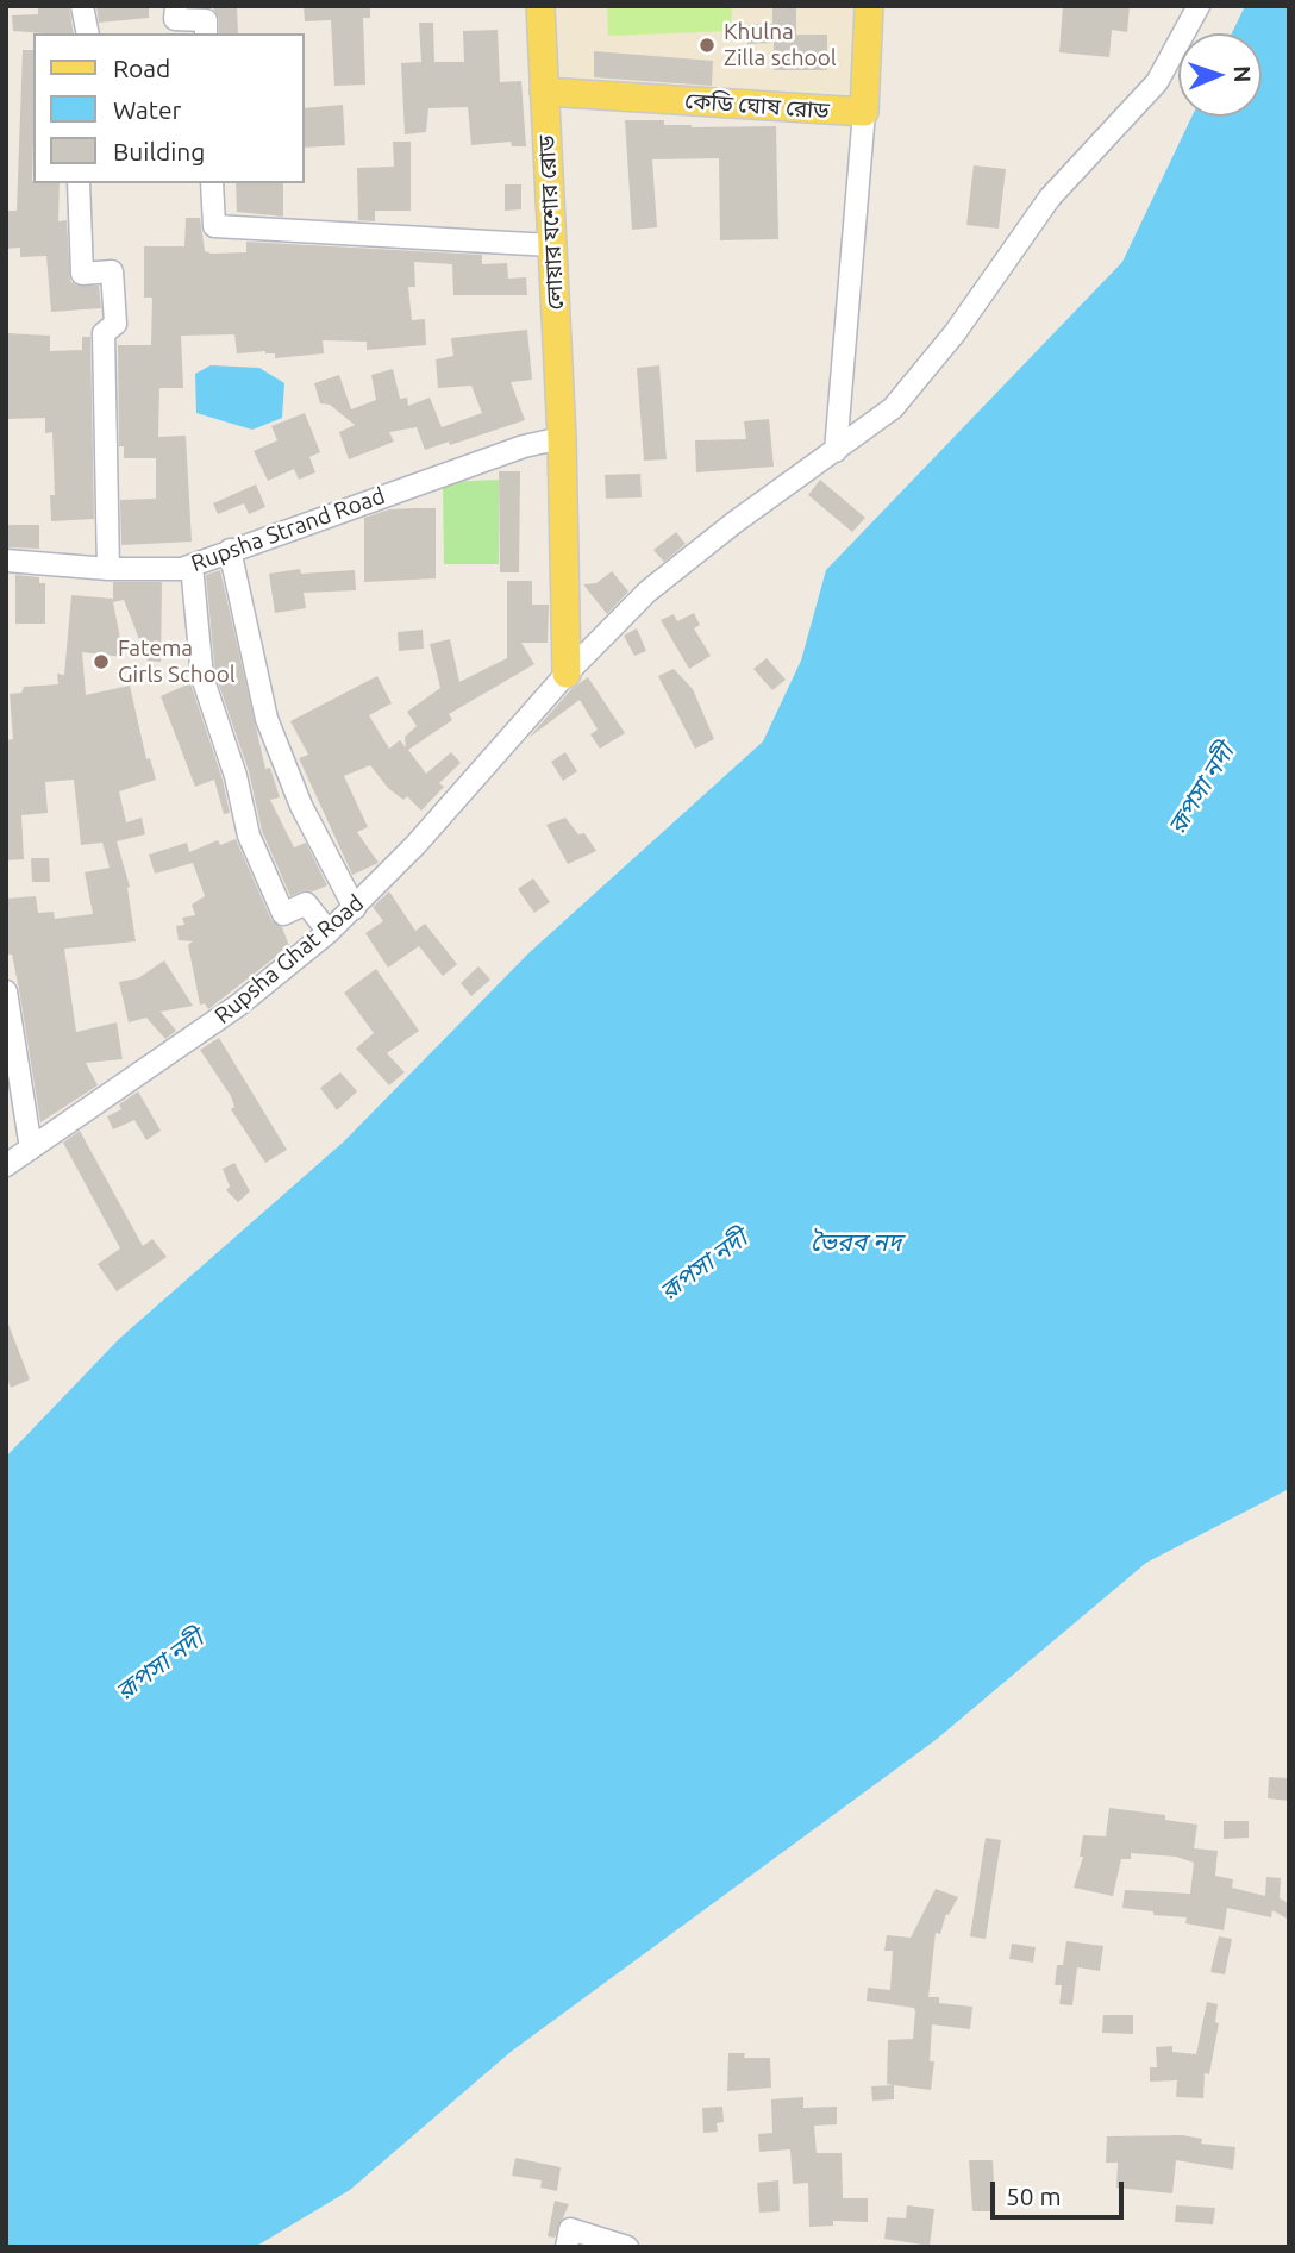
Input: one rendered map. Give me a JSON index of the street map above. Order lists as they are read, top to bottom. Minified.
{"streets":{"main road":["কেডি ঘোষ রোড","লোয়ার যশোর রোড"],"street":["Rupsha Strand Road","Rupsha Ghat Road"]},"crossings":[["কেডি ঘোষ রোড","লোয়ার যশোর রোড"],["লোয়ার যশোর রোড","Rupsha Strand Road"],["লোয়ার যশোর রোড","Rupsha Ghat Road"]],"water":["রূপসা নদী","ভৈরব নদ"],"places":["Khulna Zilla school","Fatema Girls School"],"legend":["Road","Water","Building"],"scale_bar":"50 m","north":"right"}
